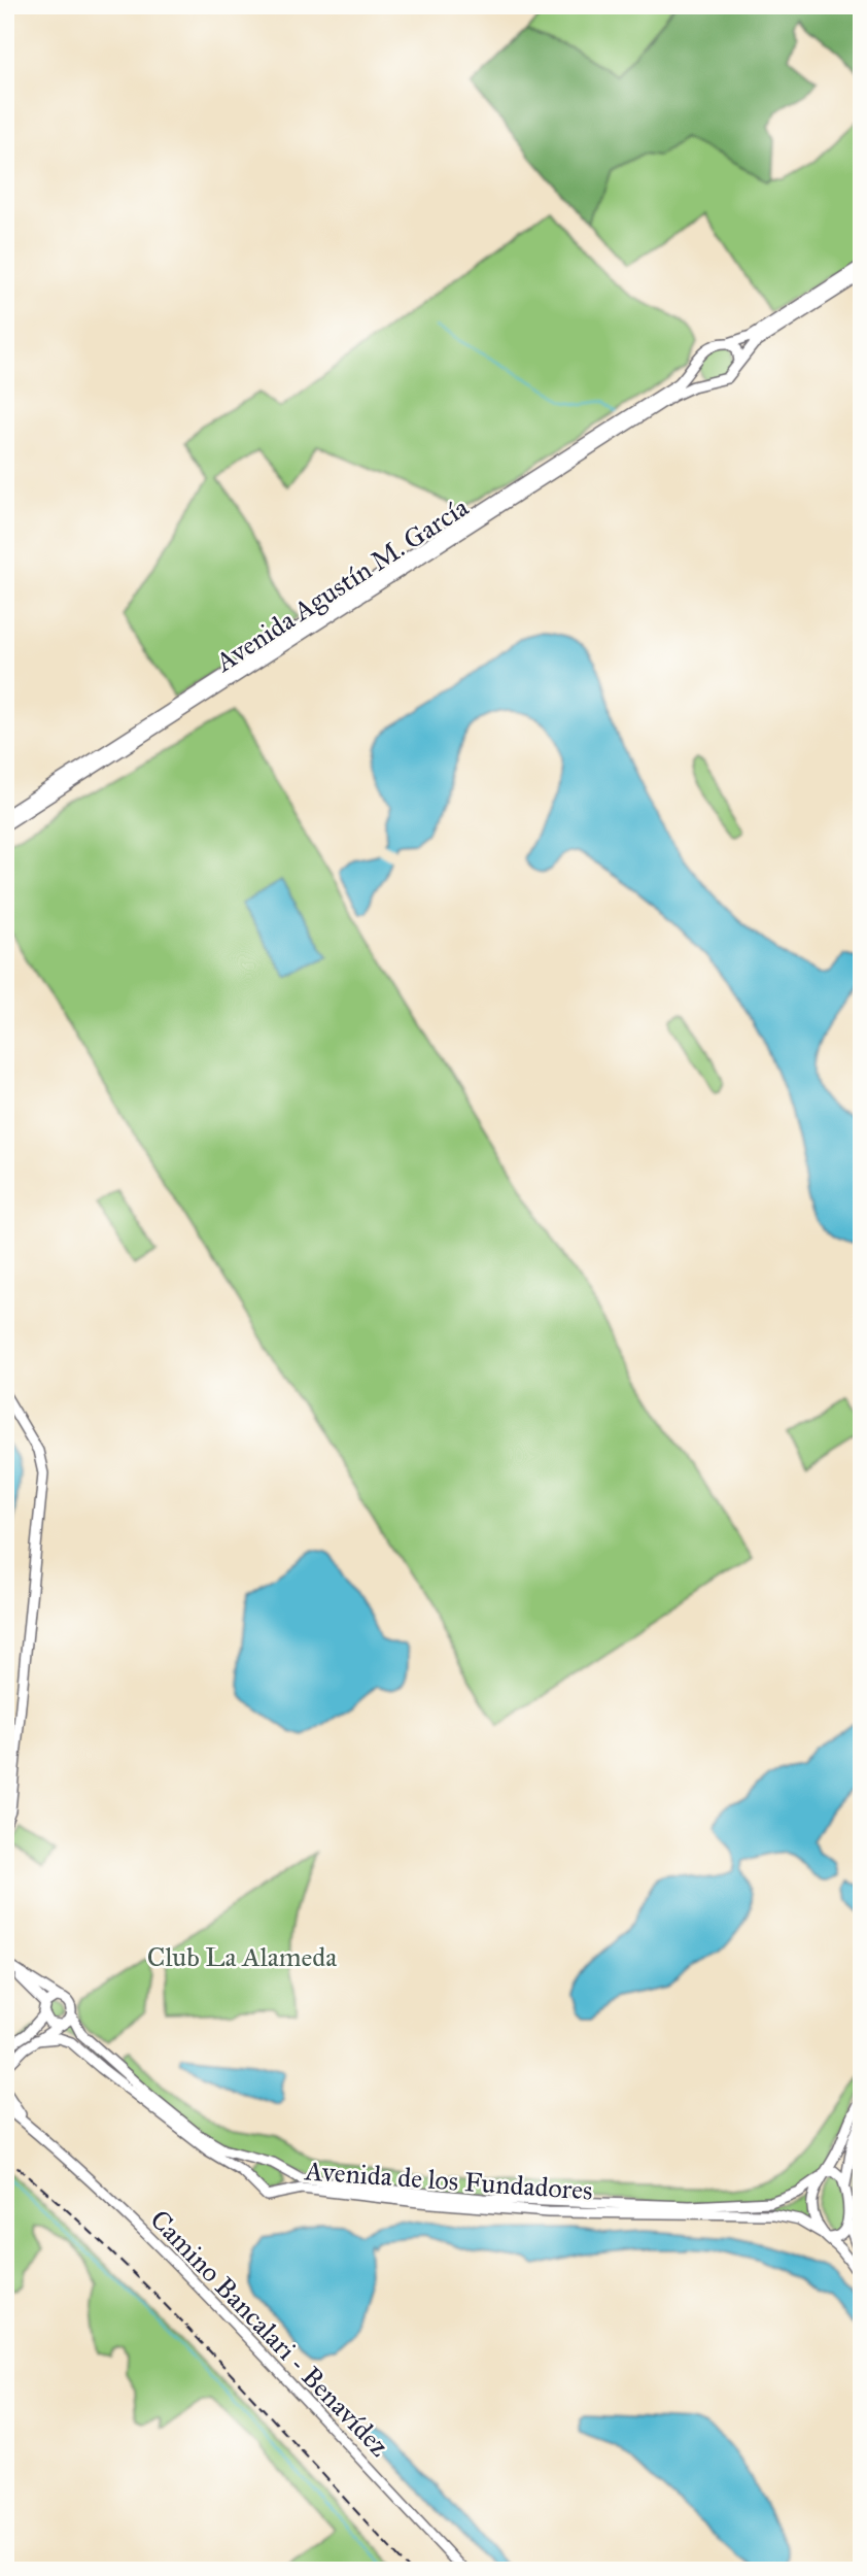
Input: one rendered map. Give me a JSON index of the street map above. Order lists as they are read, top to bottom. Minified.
{"streets":{"street":["Avenida Agustín M. García","Avenida de los Fundadores","Camino Bancalari - Benavídez"]},"parks":["Club La Alameda"]}
